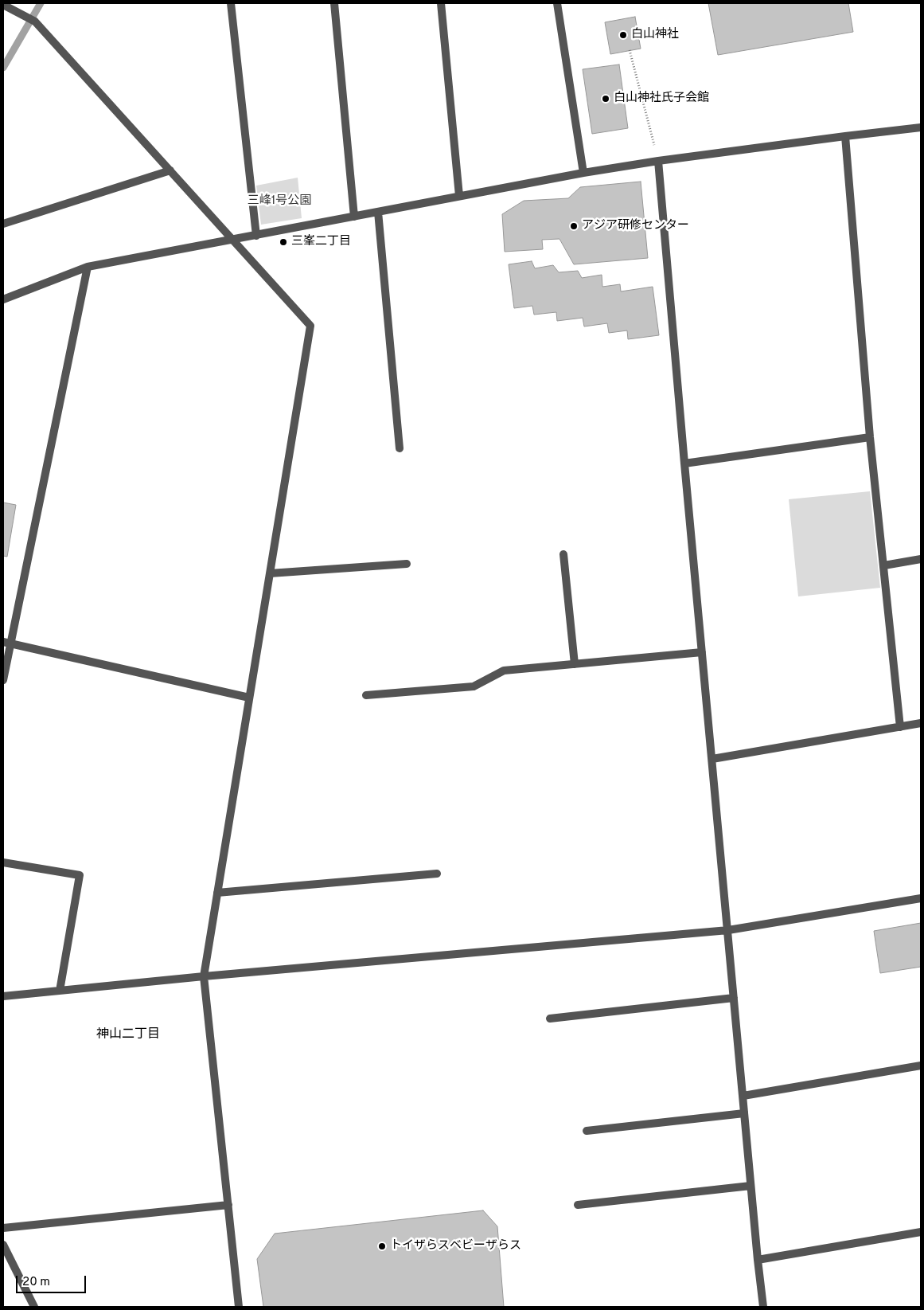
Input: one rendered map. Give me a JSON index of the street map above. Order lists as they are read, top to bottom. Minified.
{"districts":["神山二丁目"],"parks":["三峰1号公園"],"places":["白山神社","白山神社氏子会館","アジア研修センター","三峯二丁目","トイザらスベビーザらス"],"scale_bar":"20 m"}
